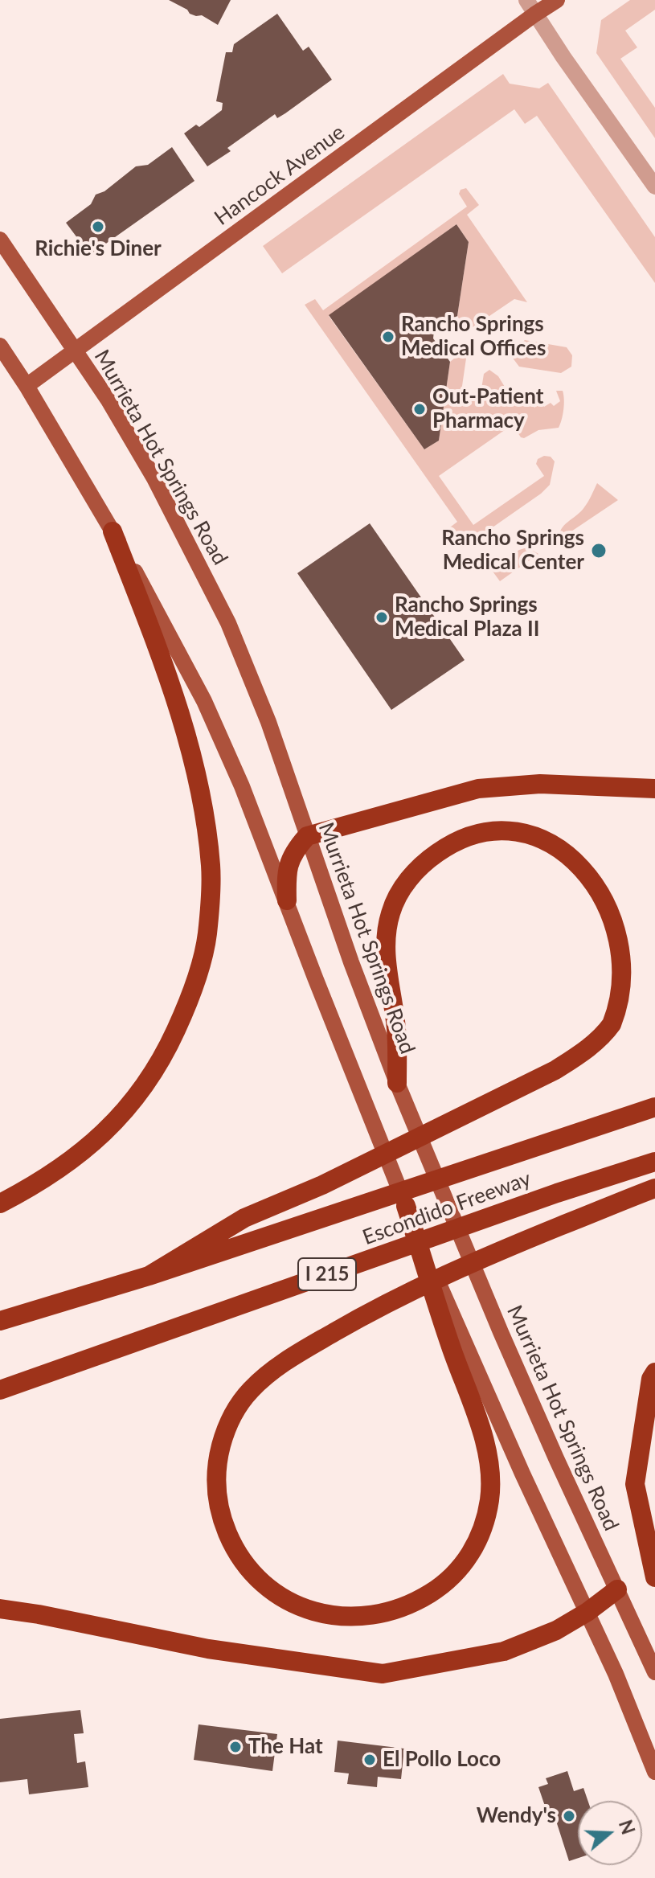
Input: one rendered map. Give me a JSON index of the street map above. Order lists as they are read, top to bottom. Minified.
{"streets":{"highway":["Escondido Freeway","I 215"],"main road":["Hancock Avenue","Murrieta Hot Springs Road"]},"crossings":[["Hancock Avenue","Murrieta Hot Springs Road"]],"places":["Richie's Diner","Rancho Springs Medical Offices","Out-Patient Pharmacy","Rancho Springs Medical Center","Rancho Springs Medical Plaza II","The Hat","El Pollo Loco","Wendy's"],"north":"right"}
